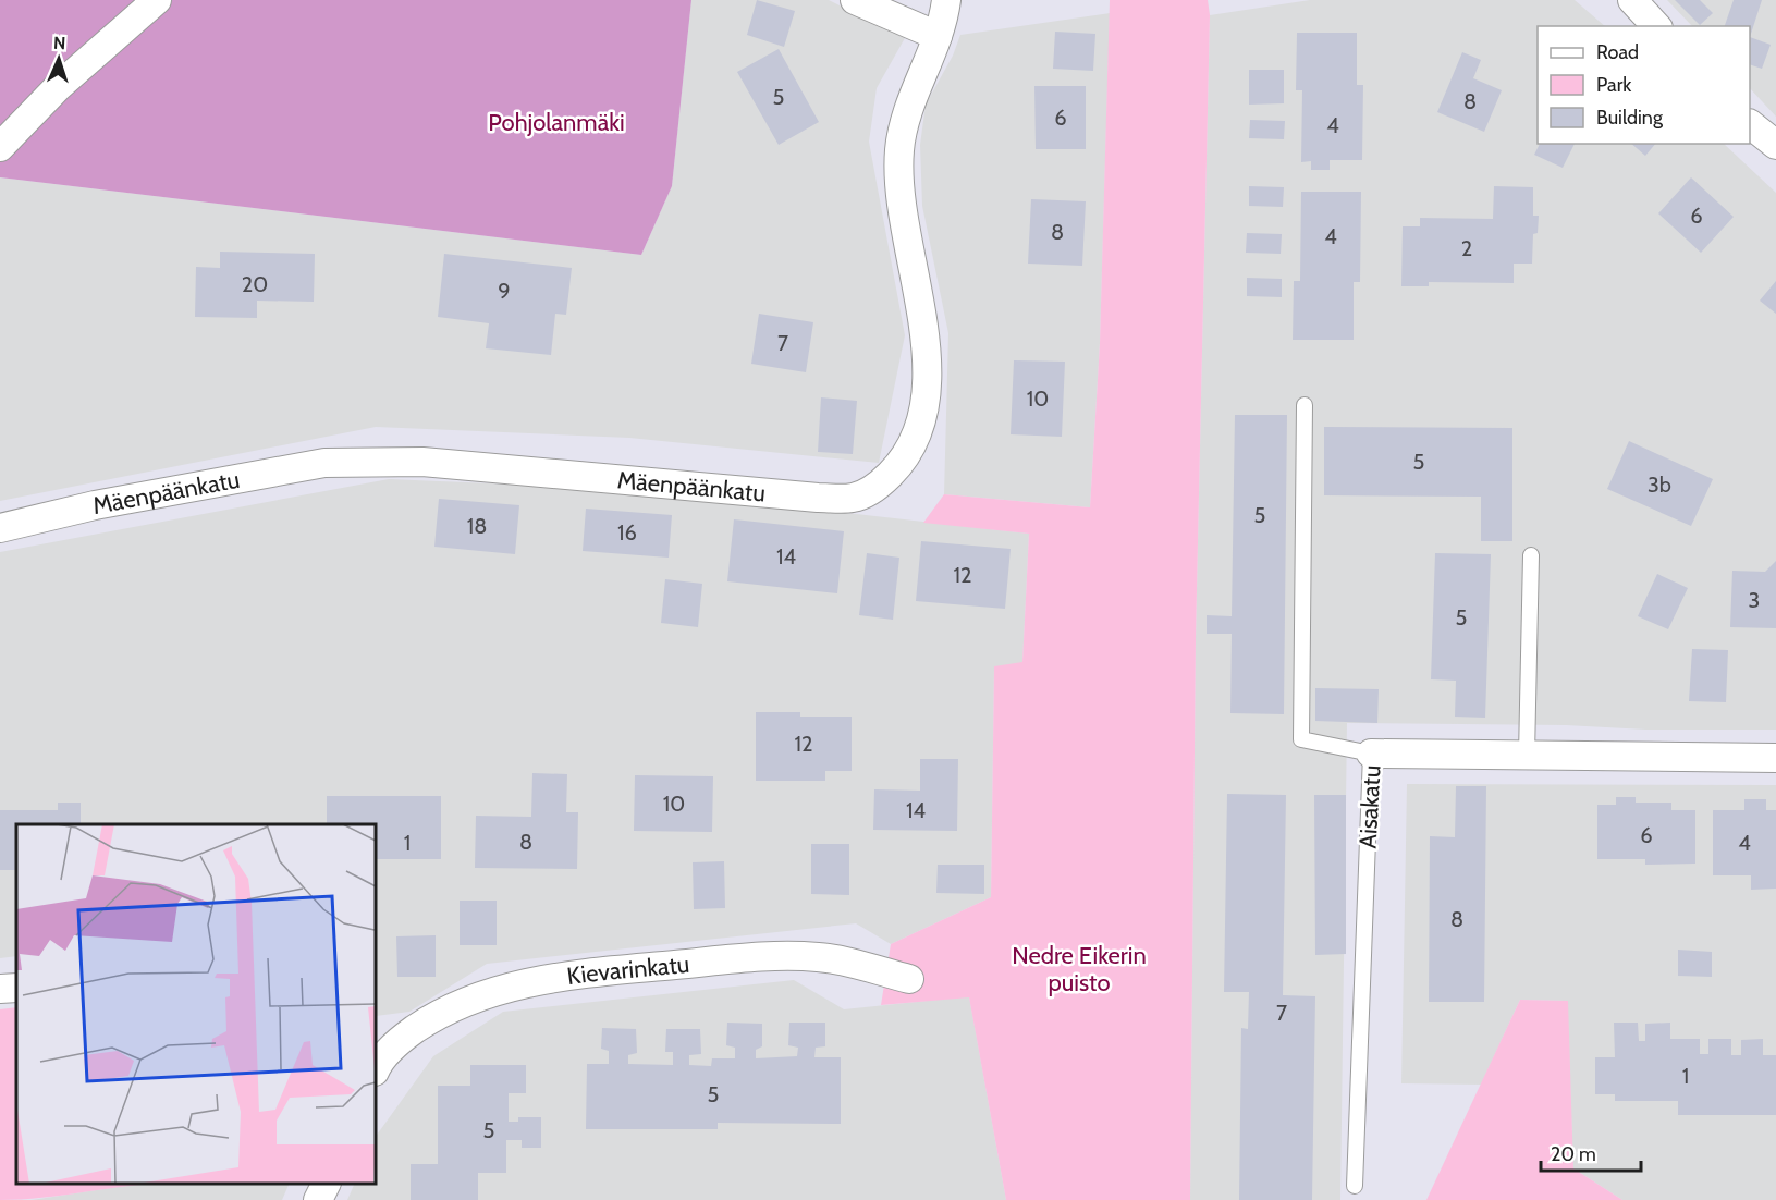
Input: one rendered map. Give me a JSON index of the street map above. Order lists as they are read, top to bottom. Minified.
{"streets":{"street":["Mäenpäänkatu","Aisakatu","Kievarinkatu"]},"parks":["Pohjolanmäki","Nedre Eikerin puisto"],"house_numbers":["5","8","6","4","6","8","4","2","20","9","7","10","5","3b","5","18","16","14","12","3","5","12","10","14","6","8","1","4","8","7","1","5","5"],"legend":["Road","Park","Building"],"scale_bar":"20 m","north":"top"}
